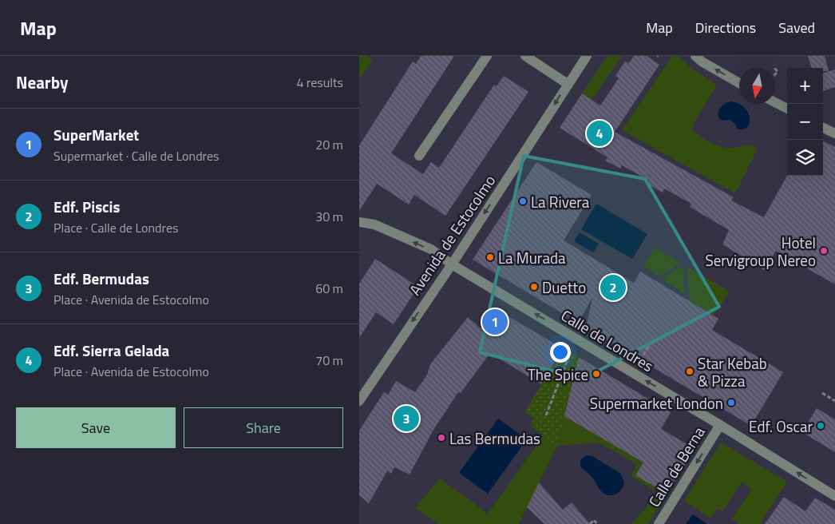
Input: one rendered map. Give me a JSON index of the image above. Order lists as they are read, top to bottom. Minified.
{"streets":{"street":["Avenida de Estocolmo","Calle de Londres","Calle de Berna"]},"crossings":[["Avenida de Estocolmo","Calle de Londres"],["Calle de Londres","Calle de Berna"]],"one_way":["Calle de Londres","Calle de Berna"],"places":["La Rivera","Hotel Servigroup Nereo","La Murada","Duetto","Star Kebab & Pizza","The Spice","Supermarket London","Edf. Oscar","Las Bermudas"],"north":"bottom","page":{"header":"Map","nav":["Map","Directions","Saved"],"heading":["Nearby","4 results"],"map_buttons":["+","−"],"list":[{"mark":"1","name":"SuperMarket","note":"Supermarket · Calle de Londres","value":"20 m"},{"mark":"2","name":"Edf. Piscis","note":"Place · Calle de Londres","value":"30 m"},{"mark":"3","name":"Edf. Bermudas","note":"Place · Avenida de Estocolmo","value":"60 m"},{"mark":"4","name":"Edf. Sierra Gelada","note":"Place · Avenida de Estocolmo","value":"70 m"}],"pins":["4","2","1","3"],"buttons":["Save","Share"]}}
